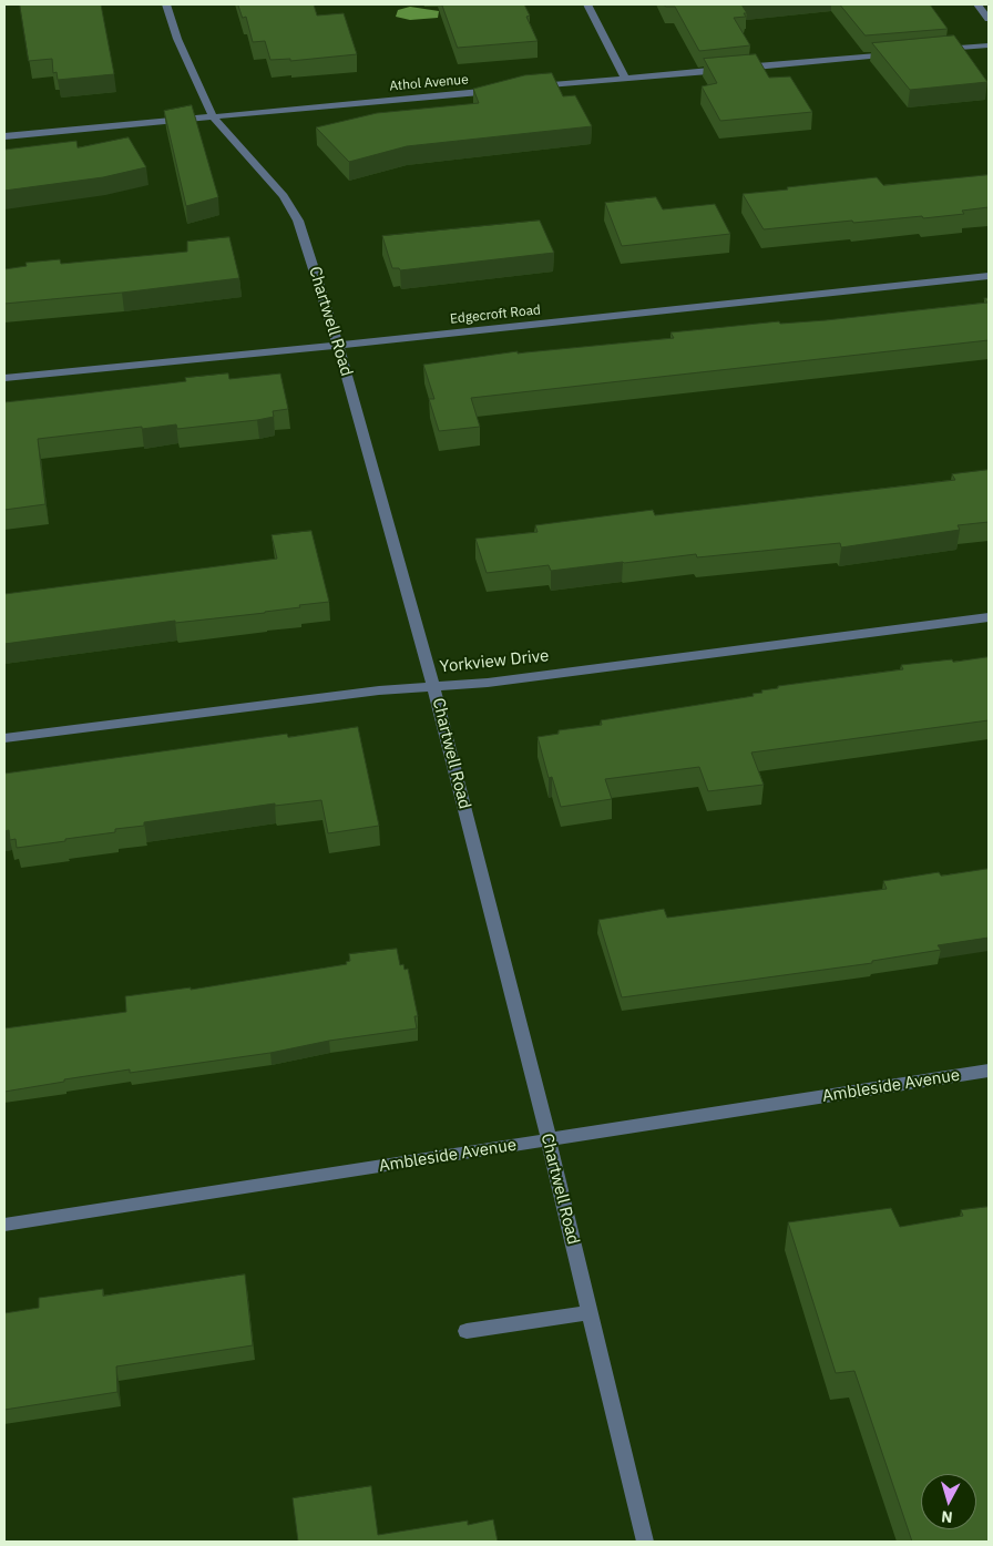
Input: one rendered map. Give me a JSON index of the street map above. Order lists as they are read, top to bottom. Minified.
{"streets":{"street":["Athol Avenue","Edgecroft Road","Chartwell Road","Yorkview Drive","Ambleside Avenue"]},"crossings":[["Athol Avenue","Chartwell Road"],["Edgecroft Road","Chartwell Road"],["Chartwell Road","Yorkview Drive"],["Chartwell Road","Ambleside Avenue"]],"north":"bottom"}
